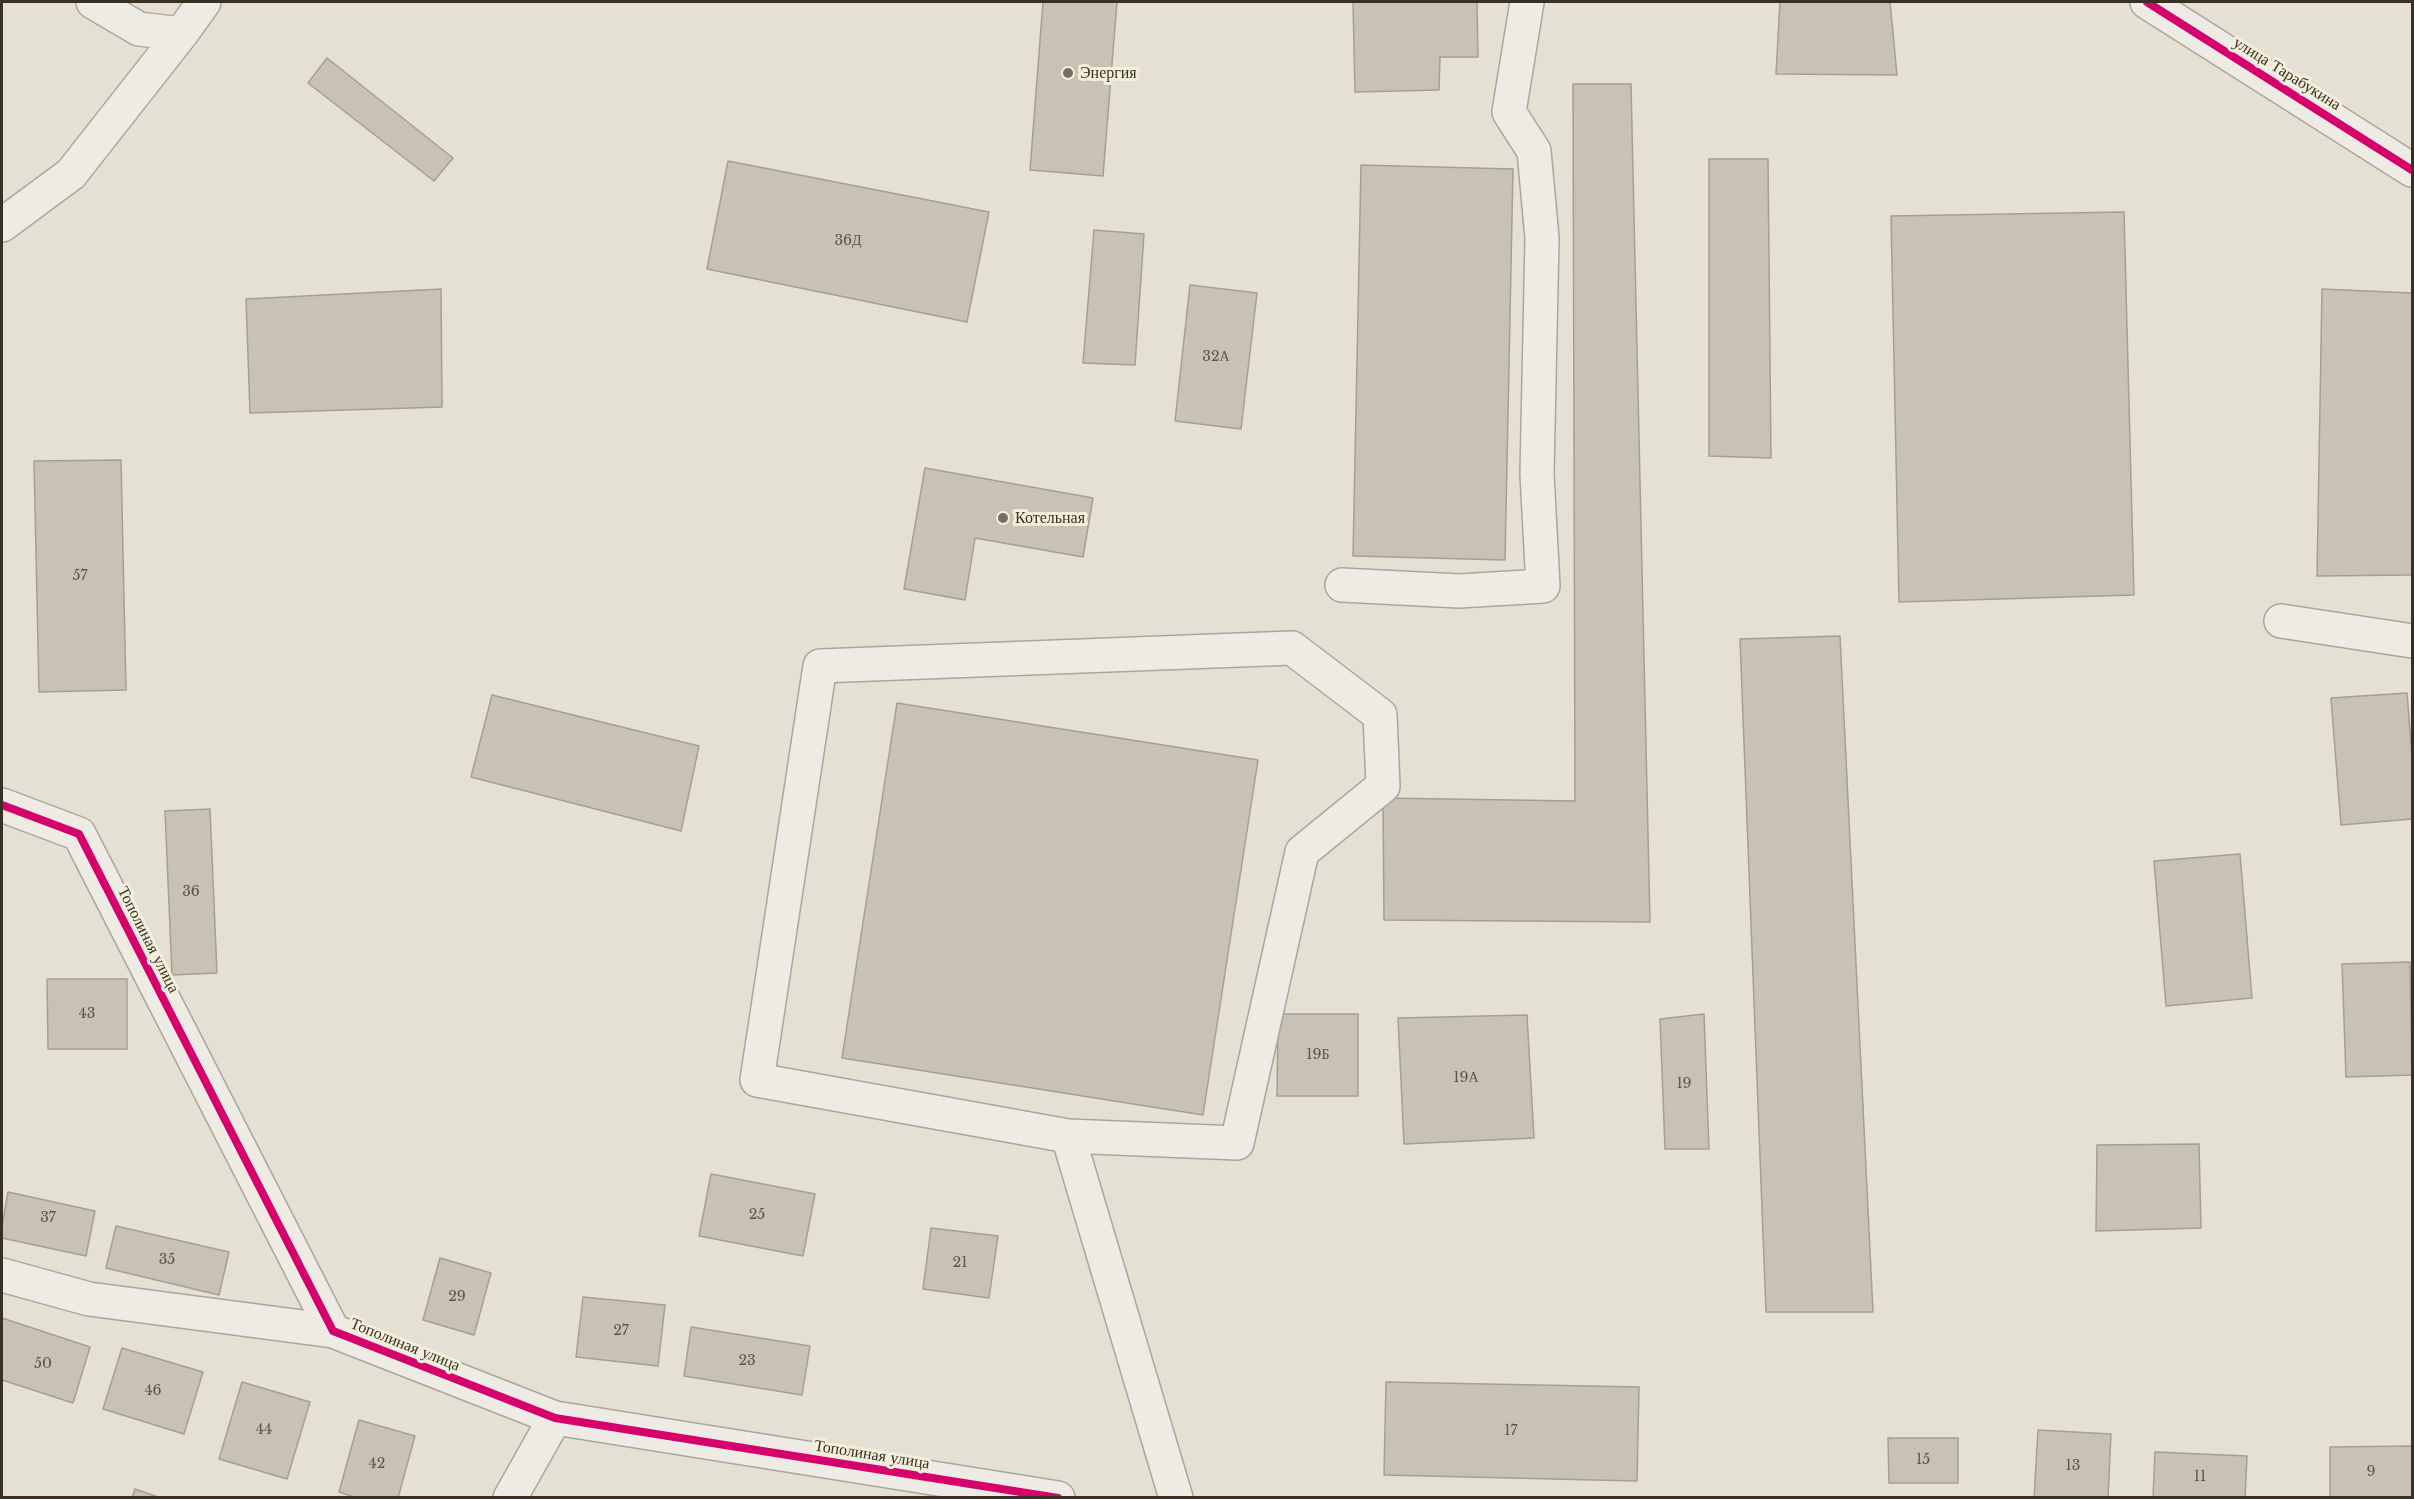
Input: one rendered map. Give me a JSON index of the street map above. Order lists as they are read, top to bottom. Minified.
{"streets":{"street":["улица Тарабукина","Тополиная улица"]},"places":["Энергия","Котельная"],"house_numbers":["36Д","32А","57","36","43","19Б","19А","19","25","37","35","21","29","27","23","50","46","44","17","15","42","13","9","11"]}
